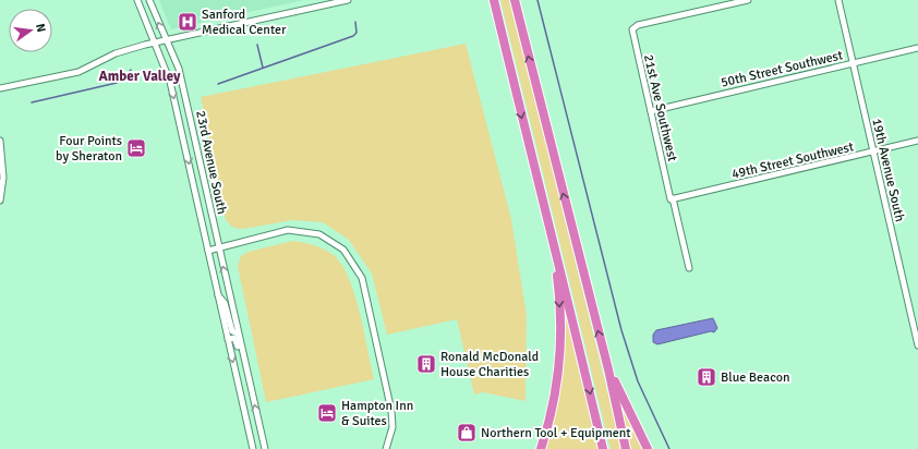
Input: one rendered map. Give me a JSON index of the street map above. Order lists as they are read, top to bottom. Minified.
{"streets":{"street":["50th Street Southwest","21st Ave Southwest","49th Street Southwest","23rd Avenue South","19th Avenue South"]},"crossings":[["50th Street Southwest","21st Ave Southwest"],["50th Street Southwest","19th Avenue South"],["21st Ave Southwest","49th Street Southwest"],["49th Street Southwest","19th Avenue South"]],"districts":["Amber Valley"],"places":{"hospital":["Sanford Medical Center"],"hotel":["Four Points by Sheraton","Hampton Inn & Suites"],"building":["Ronald McDonald House Charities","Blue Beacon"],"shop":["Northern Tool + Equipment"]},"north":"right"}
